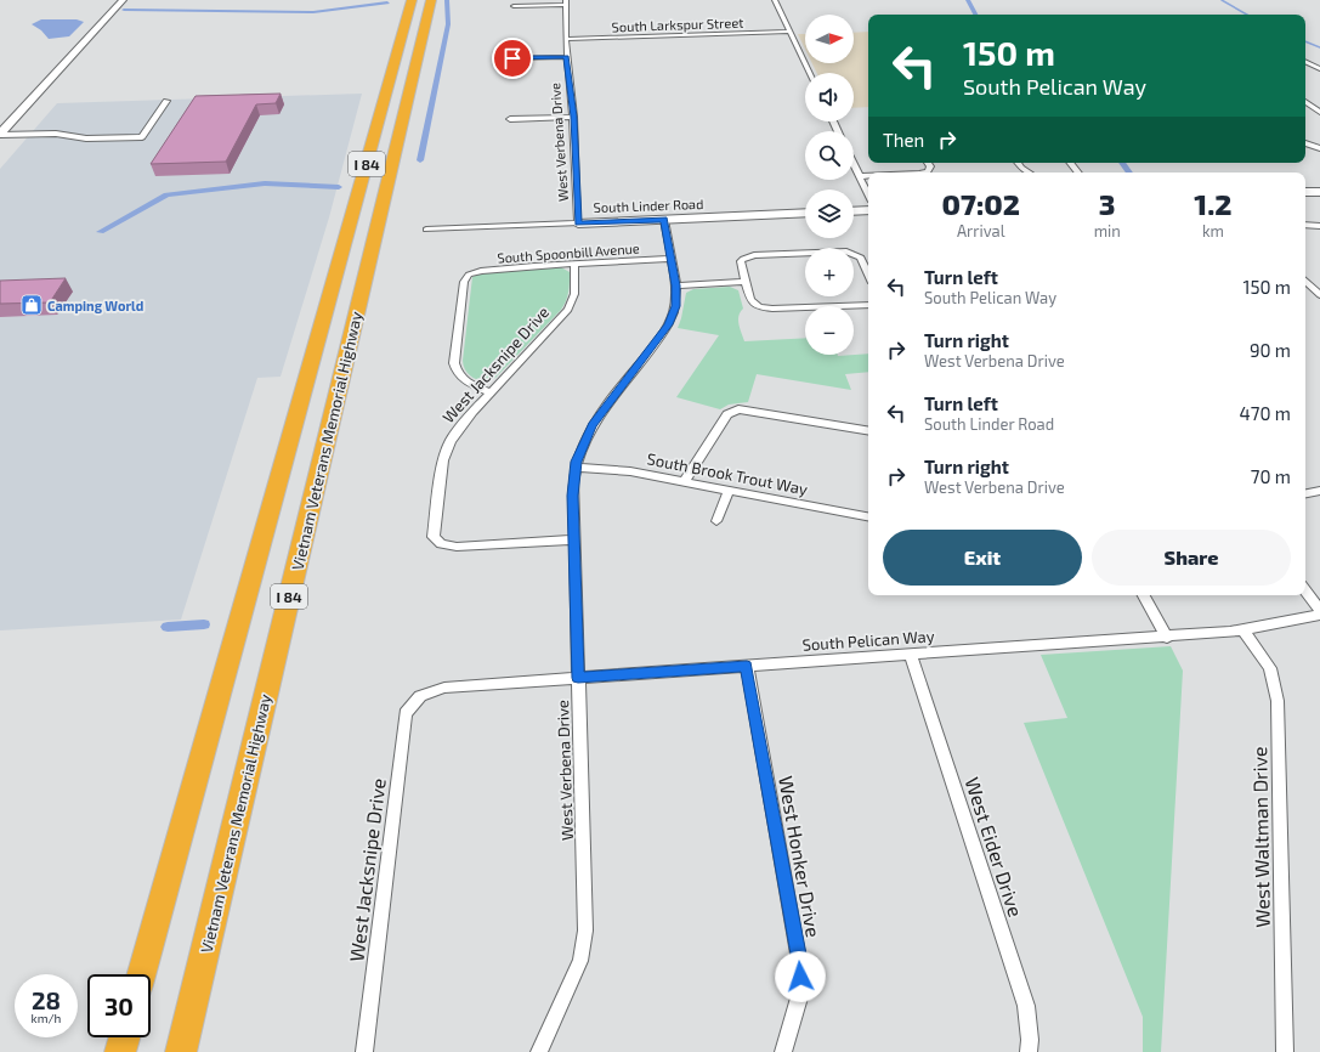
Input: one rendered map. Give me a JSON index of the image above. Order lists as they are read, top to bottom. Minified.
{"streets":{"highway":["I 84","Vietnam Veterans Memorial Highway"],"street":["South Larkspur Street","West Verbena Drive","South Linder Road","South Spoonbill Avenue","West Jacksnipe Drive","South Brook Trout Way","South Pelican Way","West Waltman Drive","West Eider Drive","West Honker Drive"]},"crossings":[["South Larkspur Street","West Verbena Drive"],["West Verbena Drive","South Linder Road"],["West Verbena Drive","South Spoonbill Avenue"],["West Verbena Drive","West Jacksnipe Drive"],["West Verbena Drive","South Brook Trout Way"],["West Verbena Drive","South Pelican Way"],["South Spoonbill Avenue","West Jacksnipe Drive"],["West Jacksnipe Drive","South Pelican Way"],["South Pelican Way","West Waltman Drive"],["South Pelican Way","West Eider Drive"],["South Pelican Way","West Honker Drive"]],"places":{"shop":["Camping World"]},"north":"right","page":{"map_buttons":["+","−"],"turn":["150 m","South Pelican Way"],"then":"Then","eta":["07:02","Arrival","3","min","1.2","km"],"list":[{"name":"Turn left","note":"South Pelican Way","value":"150 m"},{"name":"Turn right","note":"West Verbena Drive","value":"90 m"},{"name":"Turn left","note":"South Linder Road","value":"470 m"},{"name":"Turn right","note":"West Verbena Drive","value":"70 m"}],"buttons":["Exit","Share"],"speed":"28 km/h","limit":"30"}}
